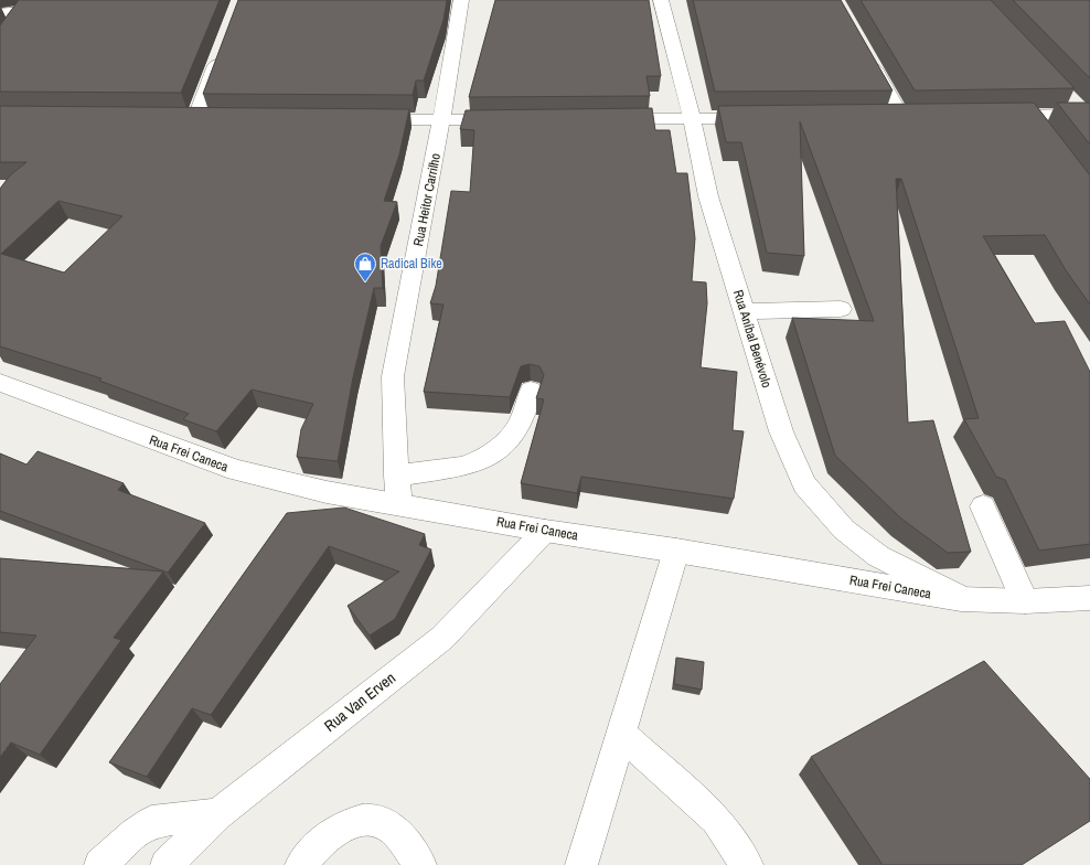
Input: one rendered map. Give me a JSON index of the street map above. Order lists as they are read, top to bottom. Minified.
{"streets":{"street":["Rua Heitor Carrilho","Rua Aníbal Benévolo","Rua Frei Caneca","Rua Van Erven"]},"crossings":[["Rua Heitor Carrilho","Rua Frei Caneca"],["Rua Aníbal Benévolo","Rua Frei Caneca"],["Rua Frei Caneca","Rua Van Erven"]],"places":{"shop":["Radical Bike"]}}
